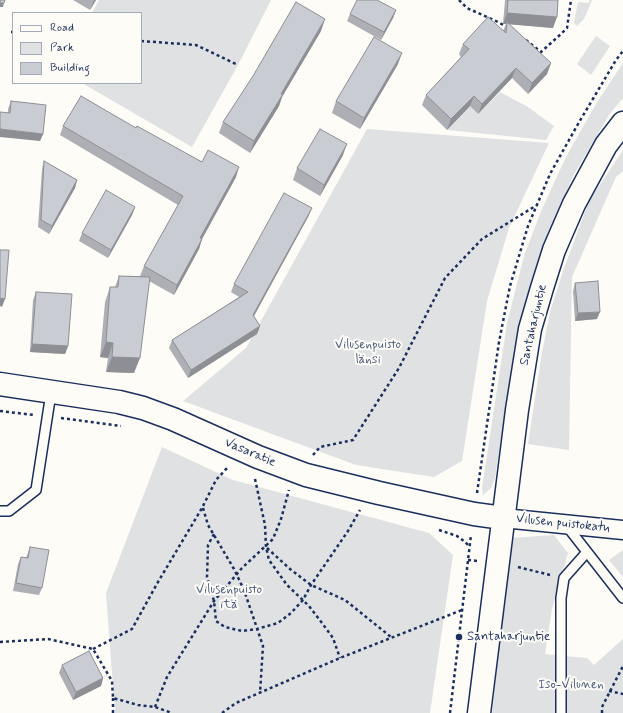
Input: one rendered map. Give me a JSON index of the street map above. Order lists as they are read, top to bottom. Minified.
{"streets":{"main road":["Santaharjuntie","Vasaratie"],"street":["Vilusen puistokatu"]},"crossings":[["Santaharjuntie","Vasaratie"],["Santaharjuntie","Vilusen puistokatu"],["Vasaratie","Vilusen puistokatu"]],"parks":["Vilusenpuisto länsi","Vilusenpuisto itä","Iso-Vilunen"],"places":["Santaharjuntie"],"legend":["Road","Park","Building"]}
